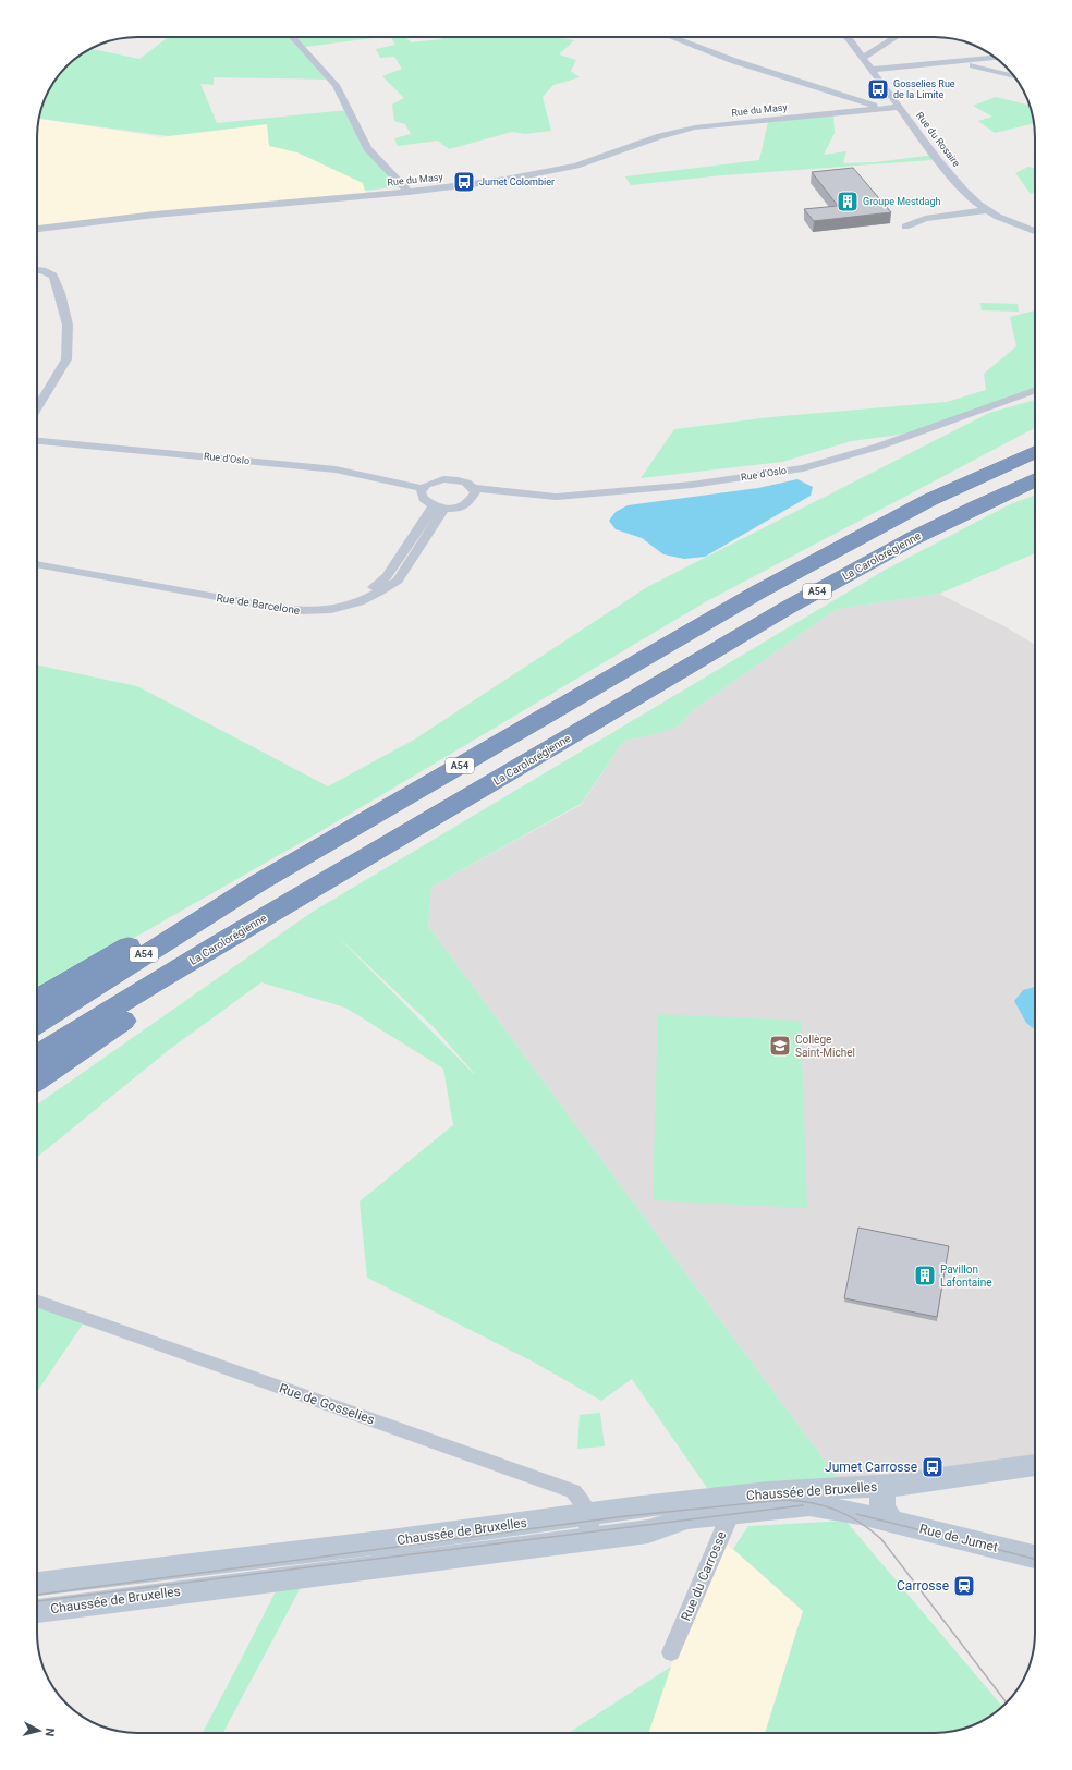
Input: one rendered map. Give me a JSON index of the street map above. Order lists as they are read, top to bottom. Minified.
{"streets":{"highway":["La Carolorégienne","A54"],"main road":["Chaussée de Bruxelles","Rue de Jumet"],"street":["Rue du Masy","Rue du Rosaire","Rue d'Oslo","Rue de Barcelone","Rue de Gosselies","Rue du Carrosse"]},"crossings":[["Rue du Masy","Rue du Rosaire"],["Rue de Gosselies","Chaussée de Bruxelles"],["Chaussée de Bruxelles","Rue de Jumet"],["Chaussée de Bruxelles","Rue du Carrosse"]],"places":{"bus stop":["Gosselies Rue de la Limite","Jumet Colombier","Jumet Carrosse"],"building":["Groupe Mestdagh","Pavillon Lafontaine"],"school or university":["Collège Saint-Michel"],"station":["Carrosse"]},"north":"right"}
